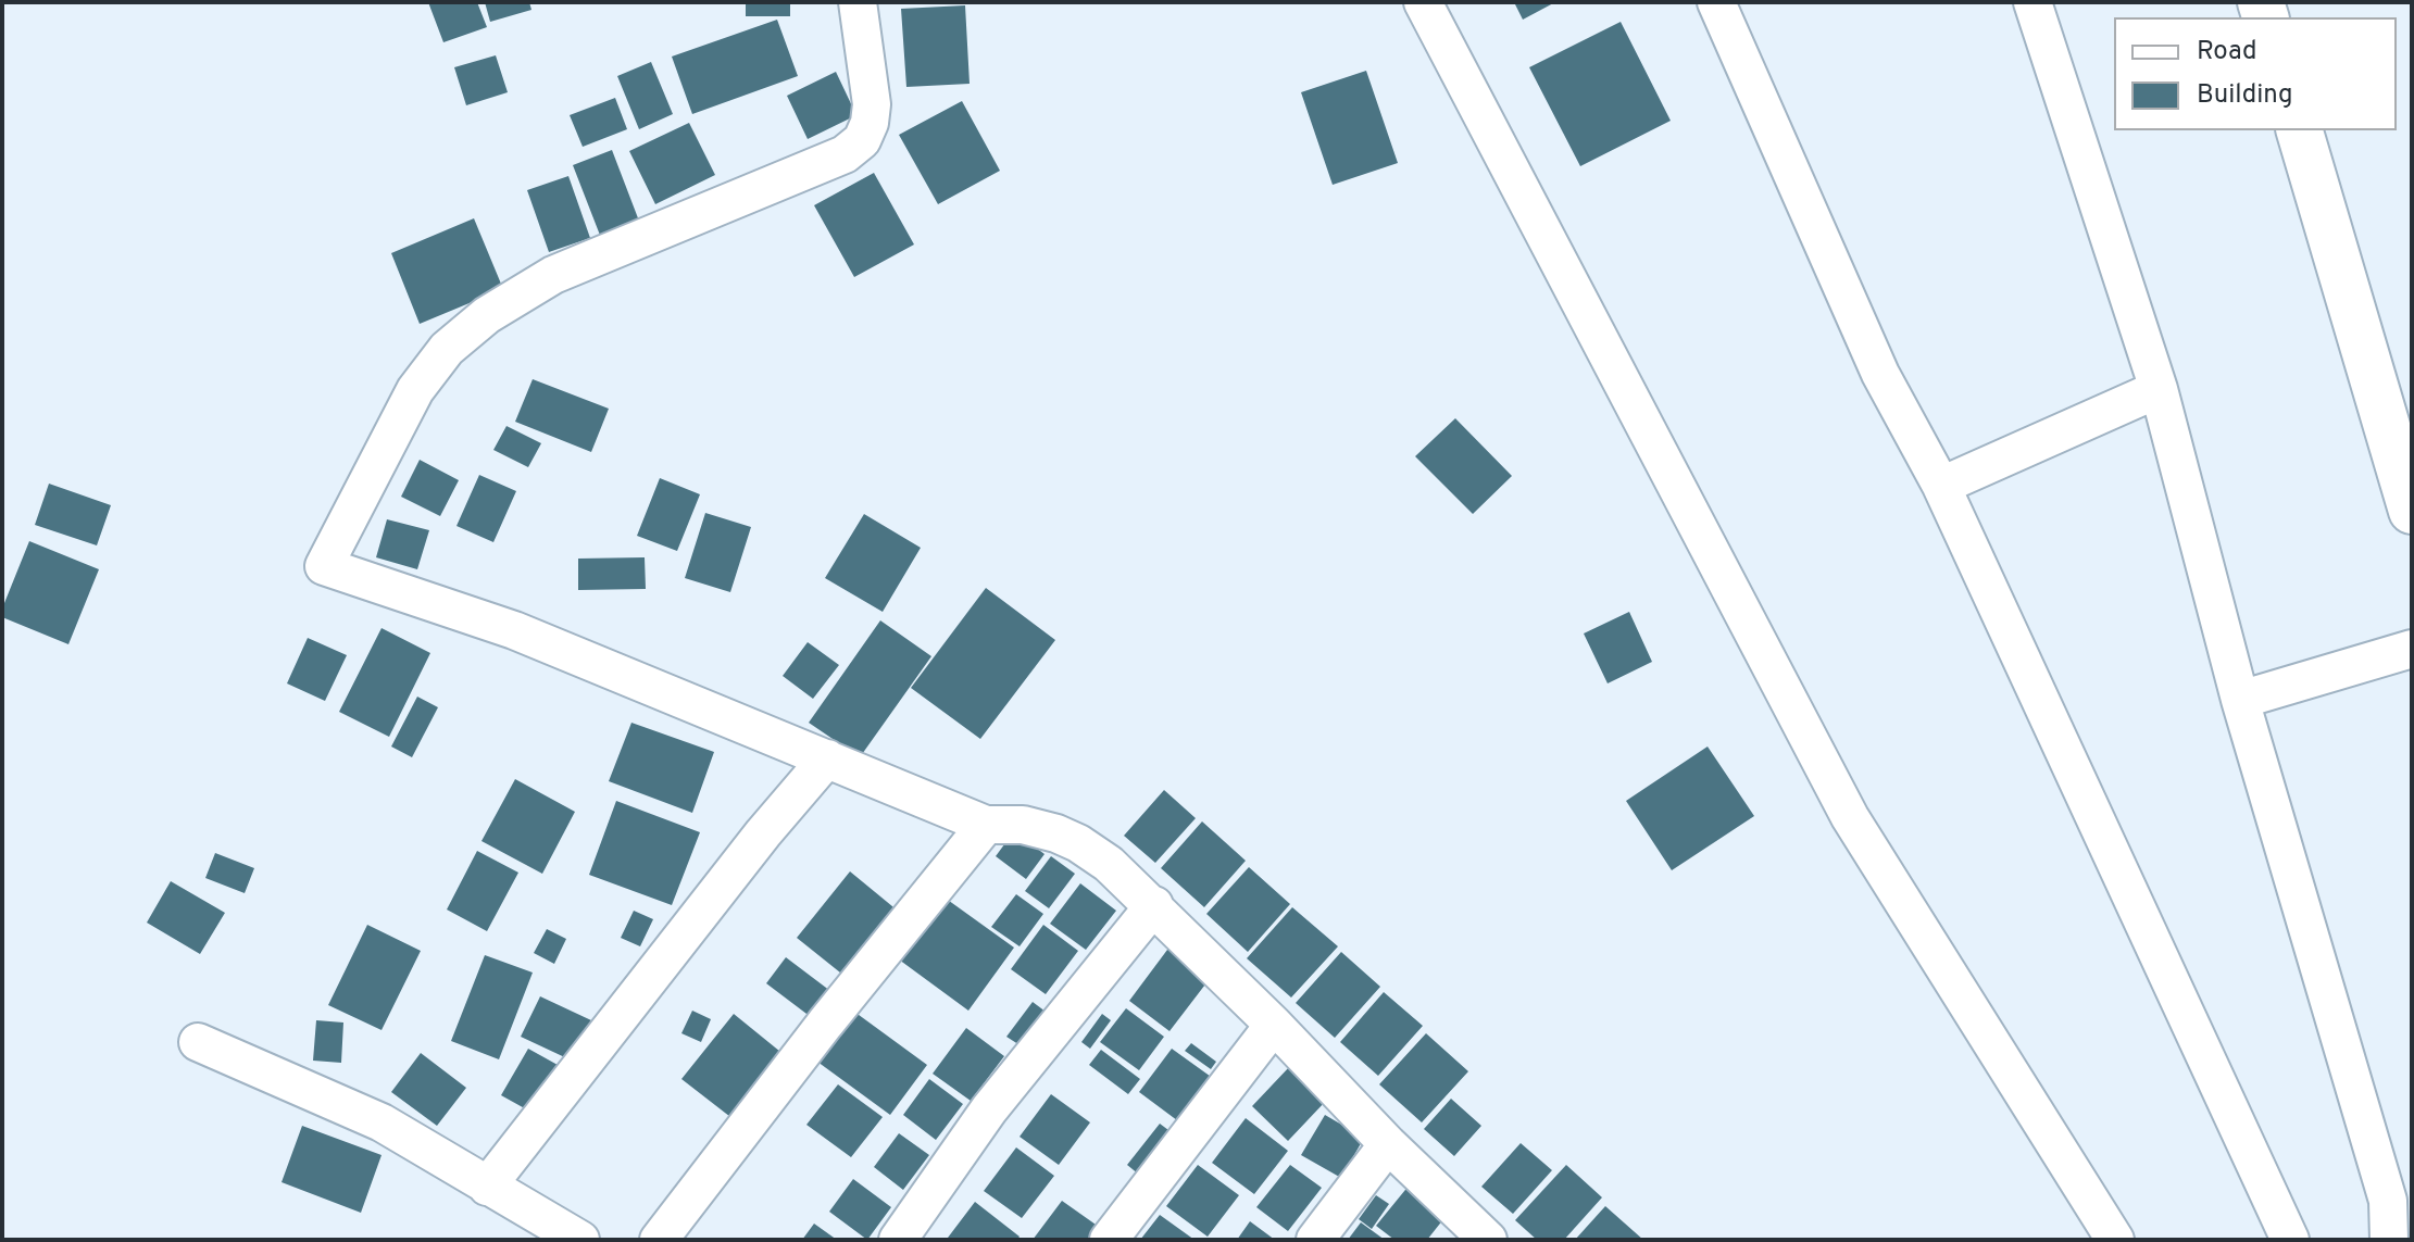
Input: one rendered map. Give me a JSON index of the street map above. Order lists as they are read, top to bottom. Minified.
{"legend":["Road","Building"]}
